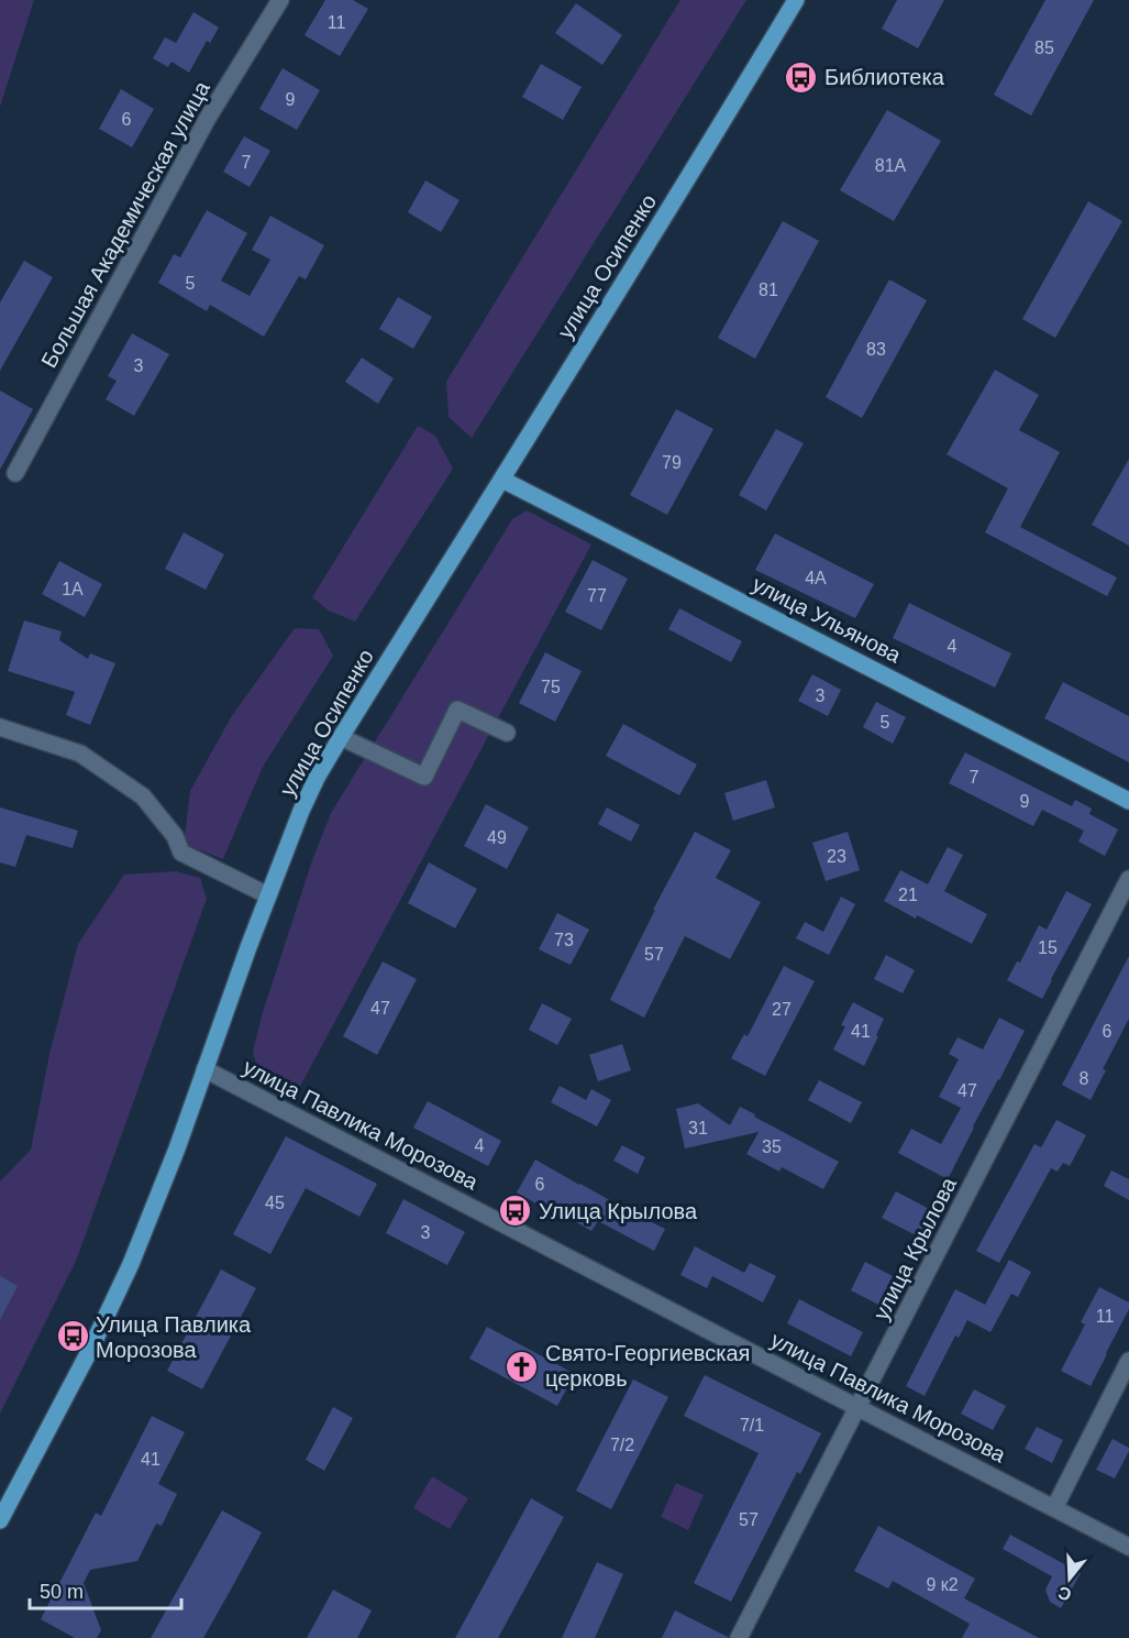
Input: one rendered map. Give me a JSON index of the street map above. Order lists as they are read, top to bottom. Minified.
{"streets":{"main road":["улица Осипенко","улица Ульянова"],"street":["Большая Академическая улица","улица Павлика Морозова","улица Крылова"]},"crossings":[["улица Осипенко","улица Ульянова"],["улица Осипенко","улица Павлика Морозова"],["улица Павлика Морозова","улица Крылова"]],"places":{"bus stop":["Библиотека","Улица Крылова","Улица Павлика Морозова"],"church":["Свято-Георгиевская церковь"]},"house_numbers":["11","85","9","6","7","81А","5","81","83","3","79","4А","1А","77","4","75","3","5","7","9","49","23","21","73","15","57","47","27","41","6","8","47","31","4","35","6","45","3","11","7/1","7/2","41","57","9 к2"],"scale_bar":"50 m","north":"bottom"}
